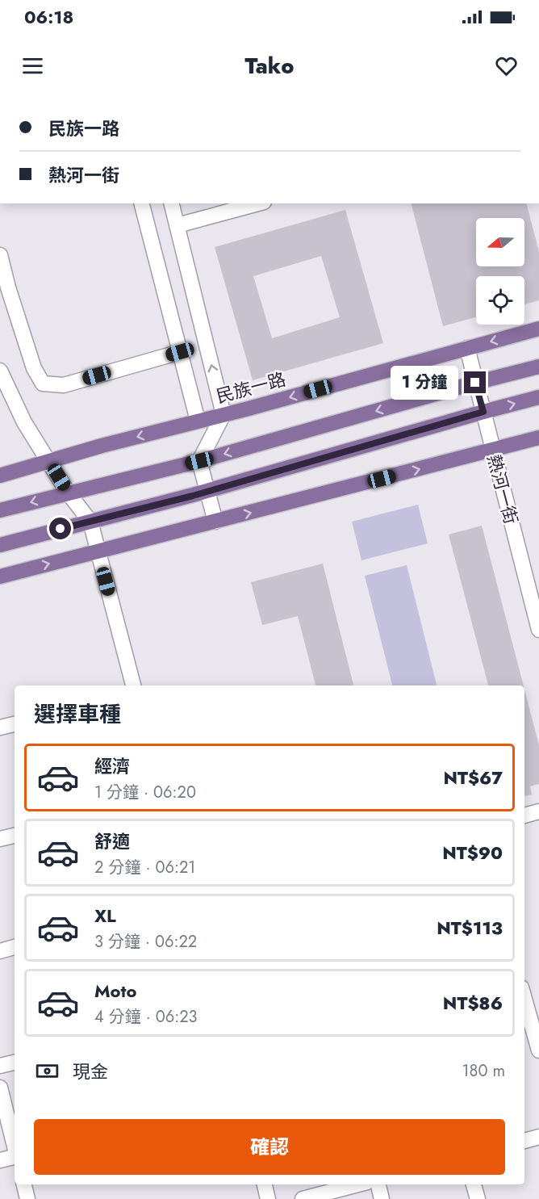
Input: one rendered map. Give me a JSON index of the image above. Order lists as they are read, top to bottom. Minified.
{"streets":{"main road":["民族一路"],"street":["熱河一街"]},"crossings":[["民族一路","熱河一街"]],"north":"left","page":{"status":"06:18","header":"Tako","banner":["民族一路","熱河一街"],"bubble":"1 分鐘","heading":"選擇車種","list":[{"name":"經濟","note":"1 分鐘 · 06:20","value":"NT$67"},{"name":"舒適","note":"2 分鐘 · 06:21","value":"NT$90"},{"name":"XL","note":"3 分鐘 · 06:22","value":"NT$113"},{"name":"Moto","note":"4 分鐘 · 06:23","value":"NT$86"}],"pay":["現金","180 m"],"buttons":"確認"}}
